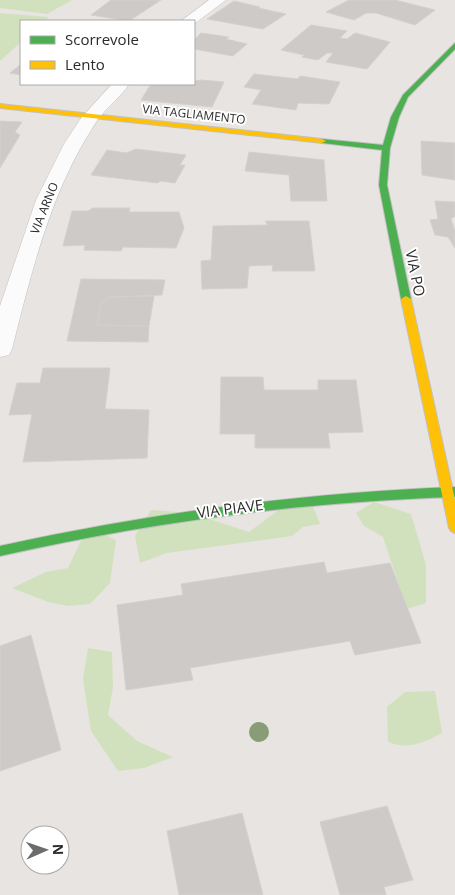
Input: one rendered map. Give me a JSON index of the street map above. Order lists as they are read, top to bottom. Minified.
{"streets":{"street":["VIA TAGLIAMENTO","VIA ARNO","VIA PO","VIA PIAVE"]},"crossings":[["VIA TAGLIAMENTO","VIA ARNO"],["VIA TAGLIAMENTO","VIA PO"],["VIA PO","VIA PIAVE"]],"legend":["Scorrevole","Lento"],"north":"right"}
